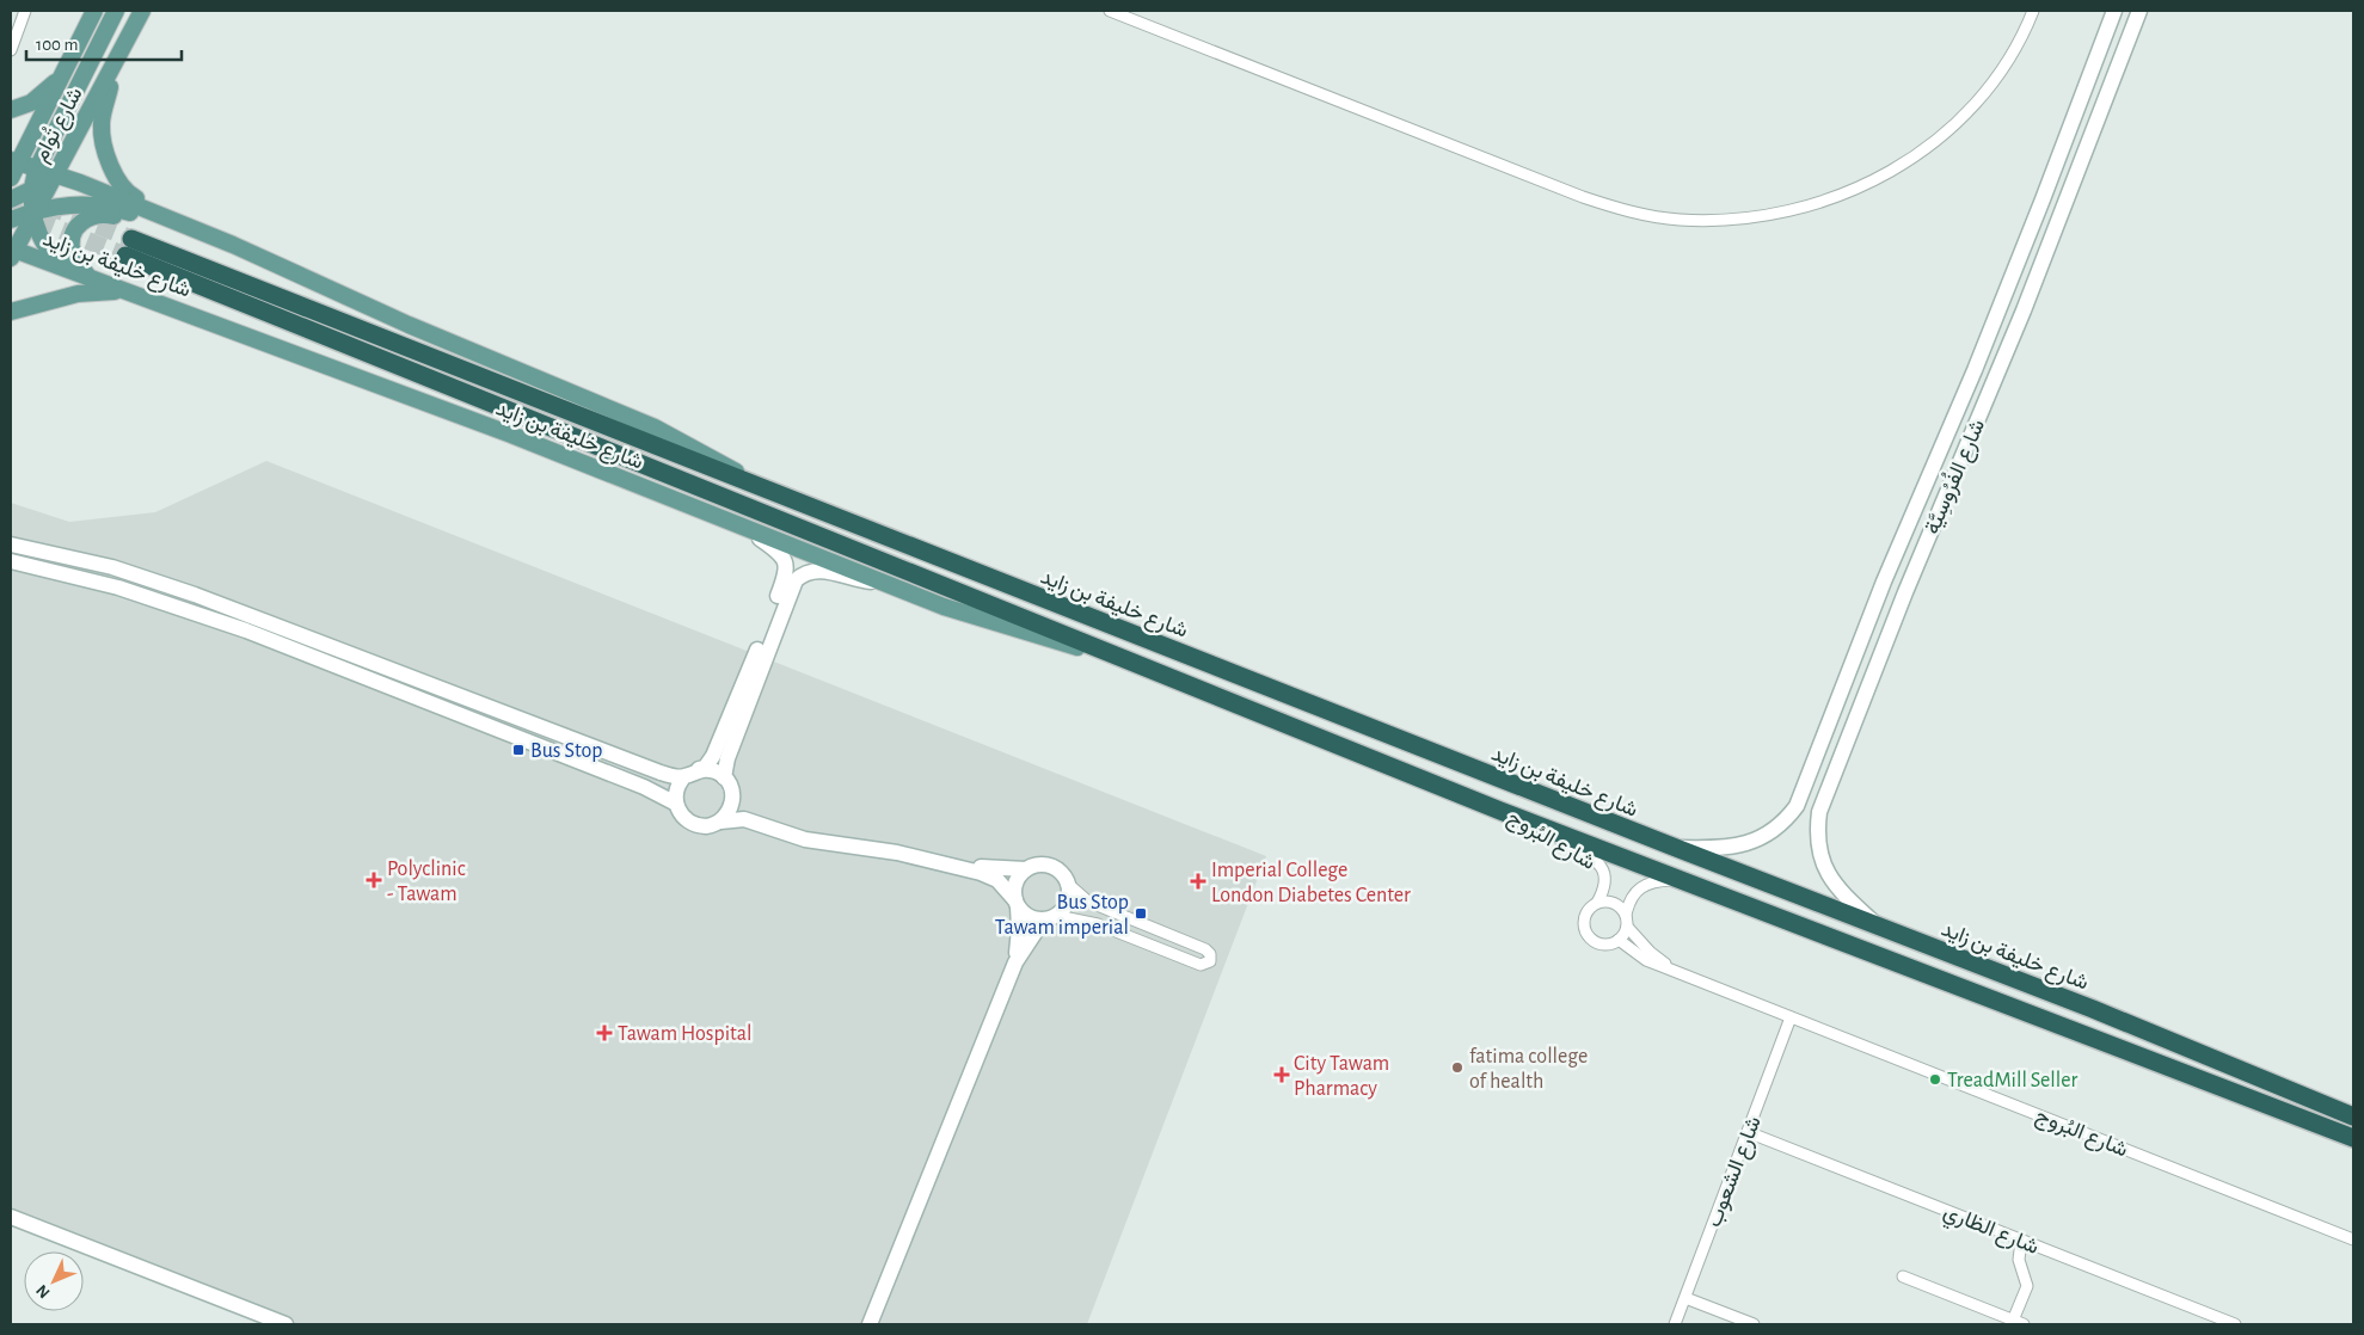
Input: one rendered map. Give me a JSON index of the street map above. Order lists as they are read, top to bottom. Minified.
{"streets":{"highway":["شارع خليفة بن زايد"],"main road":["شارع تُوام"],"street":["شارع الفُرُوسِيَّة","شارع البُروج","شارع الشعوب","شارع الظاري"]},"crossings":[["شارع تُوام","شارع خليفة بن زايد"],["شارع خليفة بن زايد","شارع الفُرُوسِيَّة"],["شارع خليفة بن زايد","شارع البُروج"],["شارع البُروج","شارع الشعوب"],["شارع الشعوب","شارع الظاري"]],"places":{"transit":["Bus Stop","Bus Stop Tawam imperial"],"health":["Polyclinic - Tawam","Imperial College London Diabetes Center","Tawam Hospital","City Tawam Pharmacy"],"other":["fatima college of health","TreadMill Seller"]},"scale_bar":"100 m","north":"bottom left"}
